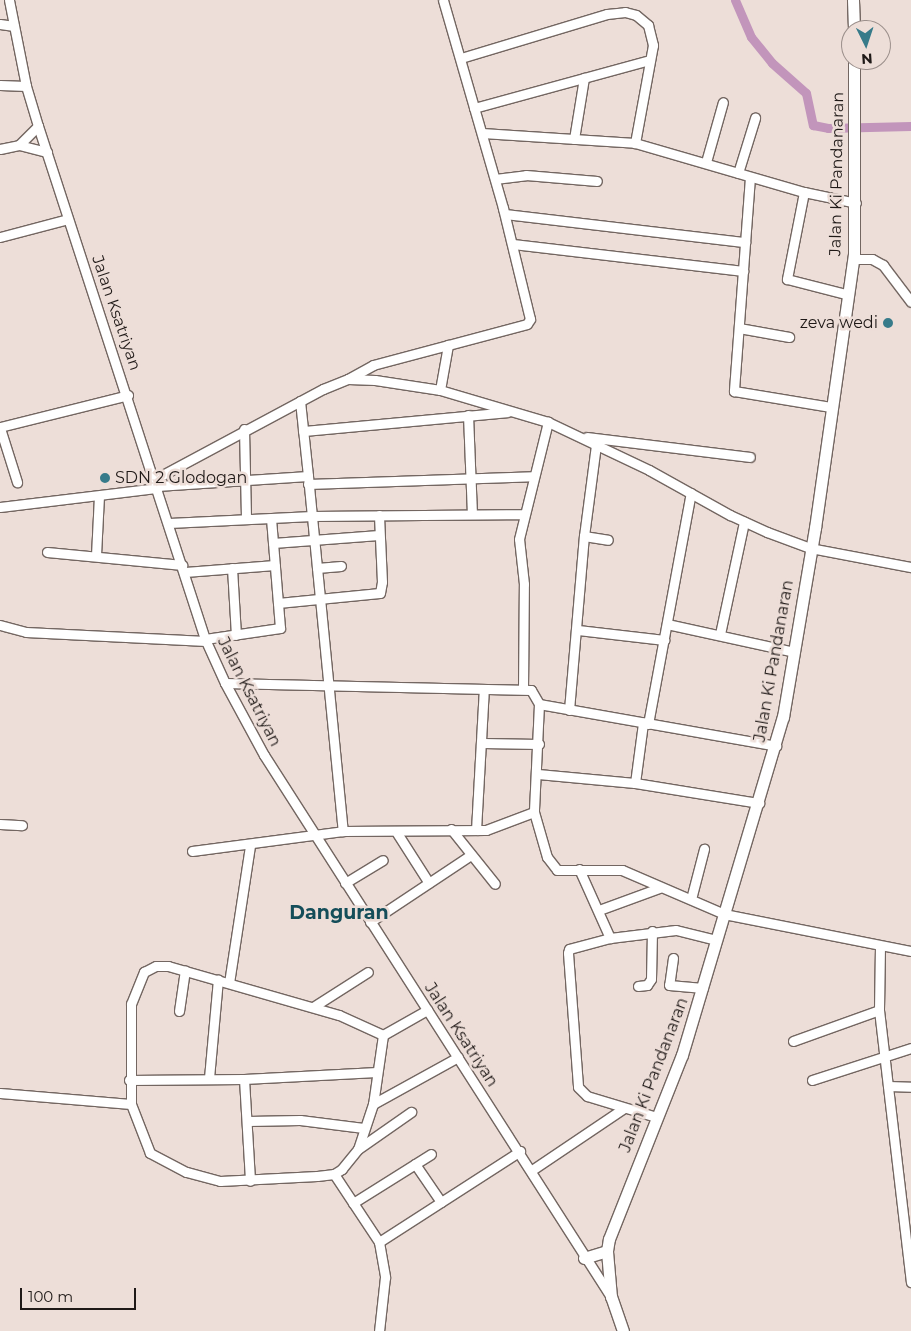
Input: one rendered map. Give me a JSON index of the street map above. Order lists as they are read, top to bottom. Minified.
{"streets":{"main road":["Jalan Ki Pandanaran"],"street":["Jalan Ksatriyan"]},"crossings":[["Jalan Ki Pandanaran","Jalan Ksatriyan"]],"districts":["Danguran"],"places":["zeva wedi","SDN 2 Glodogan"],"scale_bar":"100 m","north":"bottom"}
